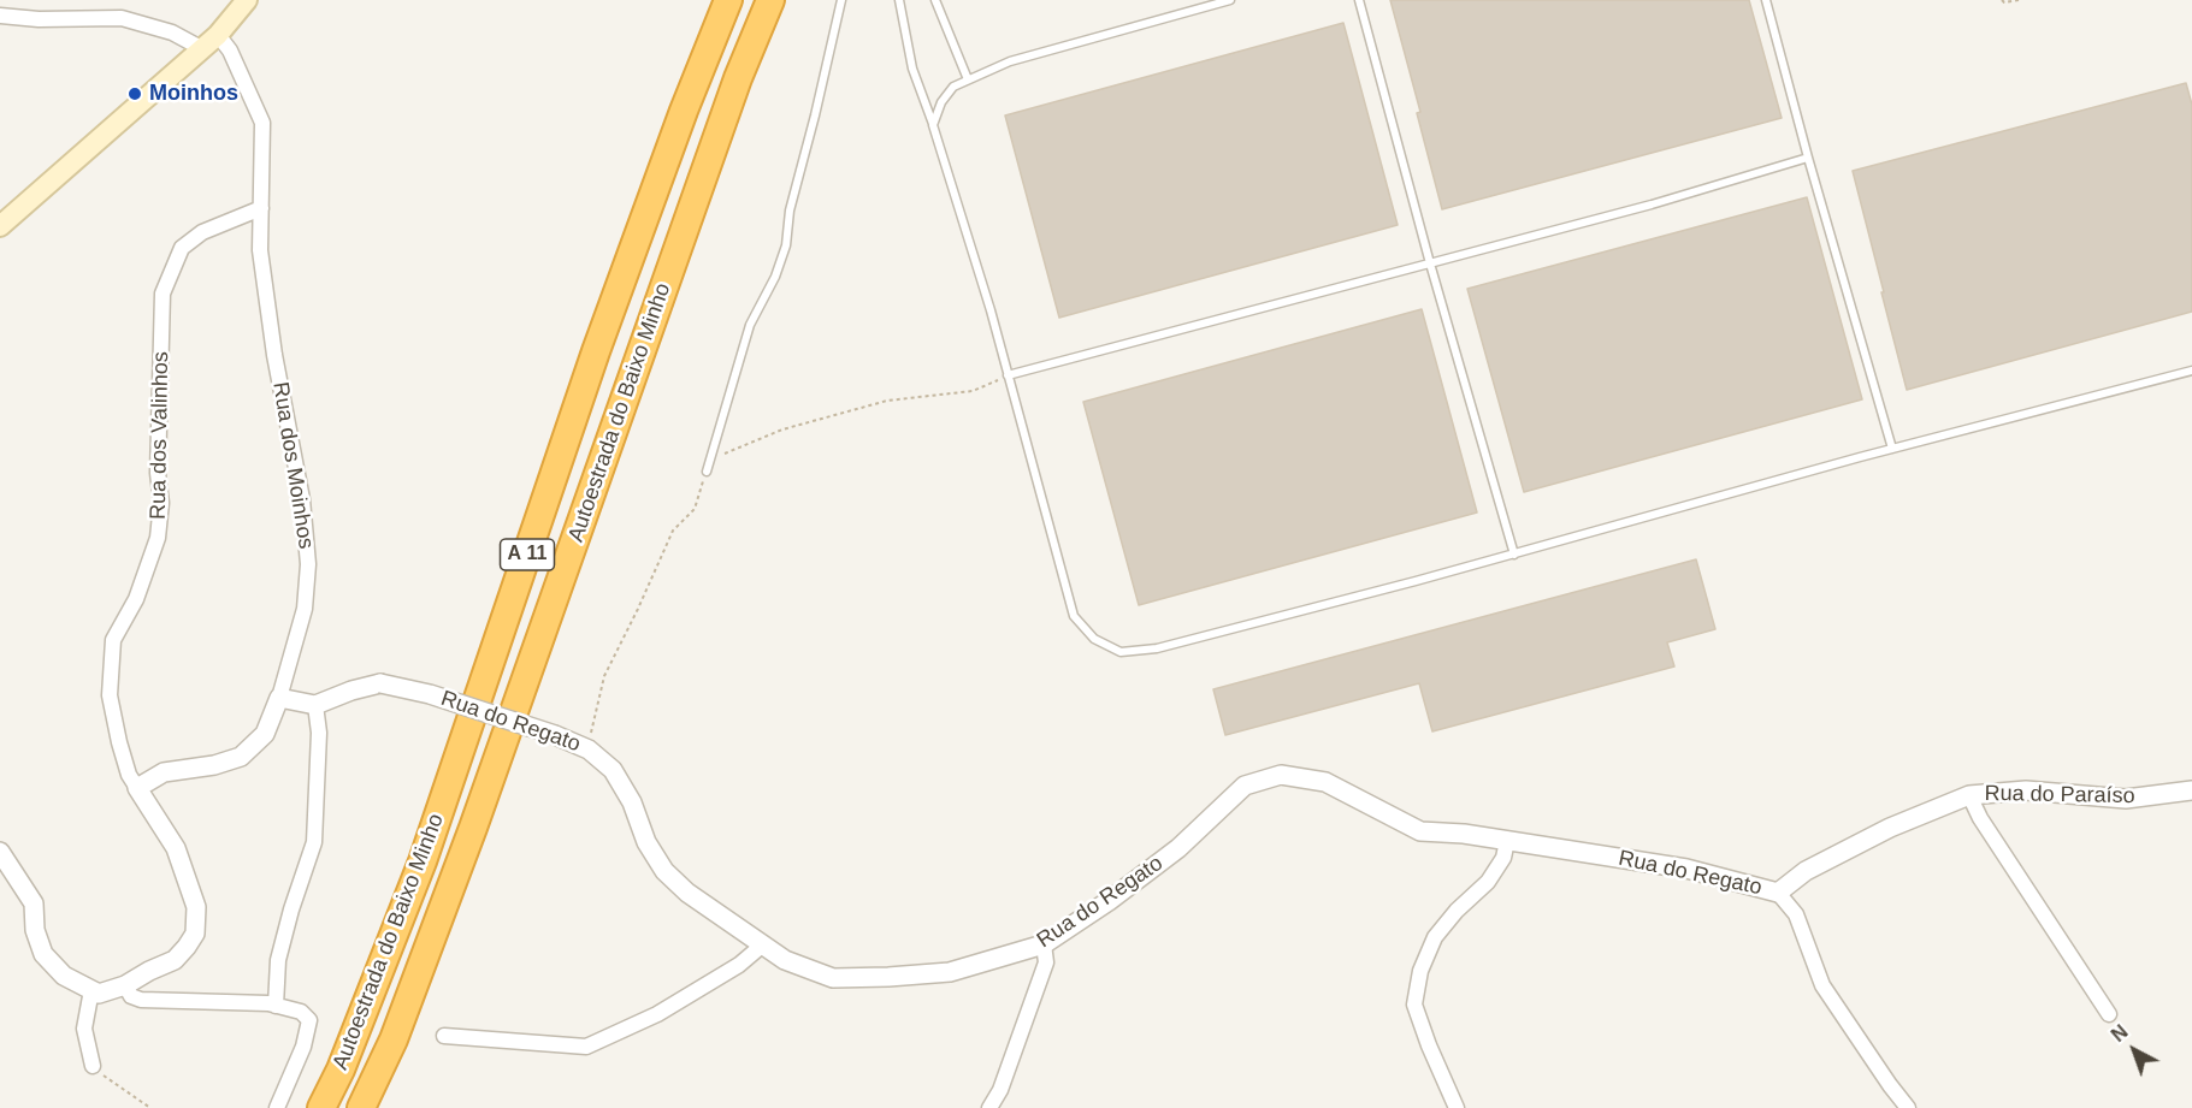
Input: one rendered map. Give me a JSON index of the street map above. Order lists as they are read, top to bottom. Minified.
{"streets":{"highway":["Autoestrada do Baixo Minho","A 11"],"street":["Rua dos Valinhos","Rua dos Moinhos","Rua do Regato","Rua do Paraíso"]},"crossings":[["Rua dos Valinhos","Rua dos Moinhos"],["Rua do Regato","Rua do Paraíso"]],"places":["Moinhos"],"north":"top left"}
